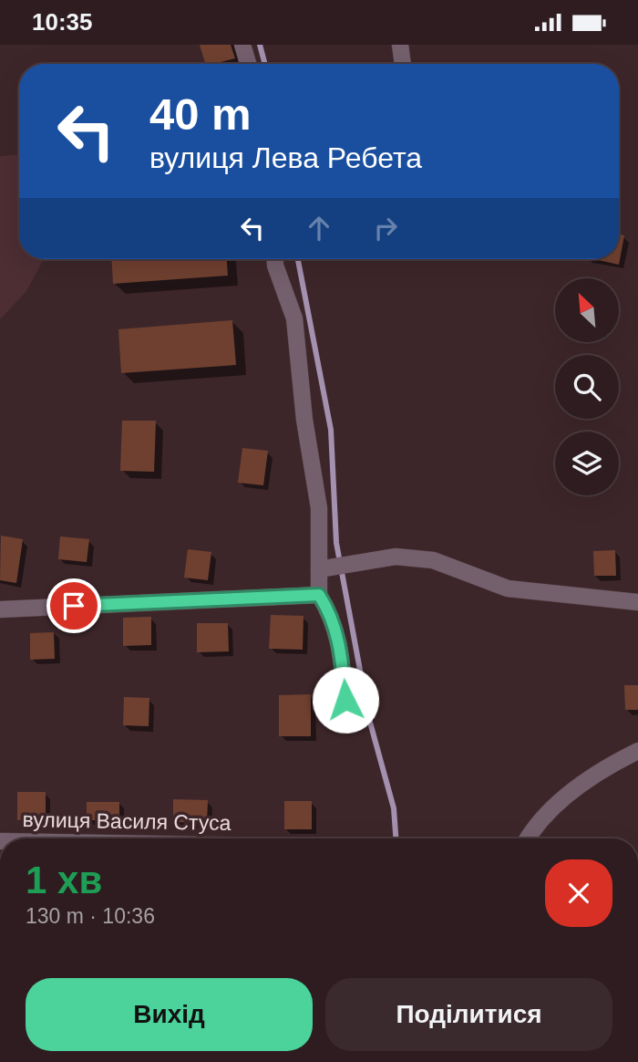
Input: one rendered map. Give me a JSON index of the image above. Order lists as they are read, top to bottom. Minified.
{"north":"top left","page":{"status":"10:35","turn":["40 m","вулиця Лева Ребета"],"heading":["1 хв","130 m · 10:36"],"buttons":["Вихід","Поділитися"]}}
